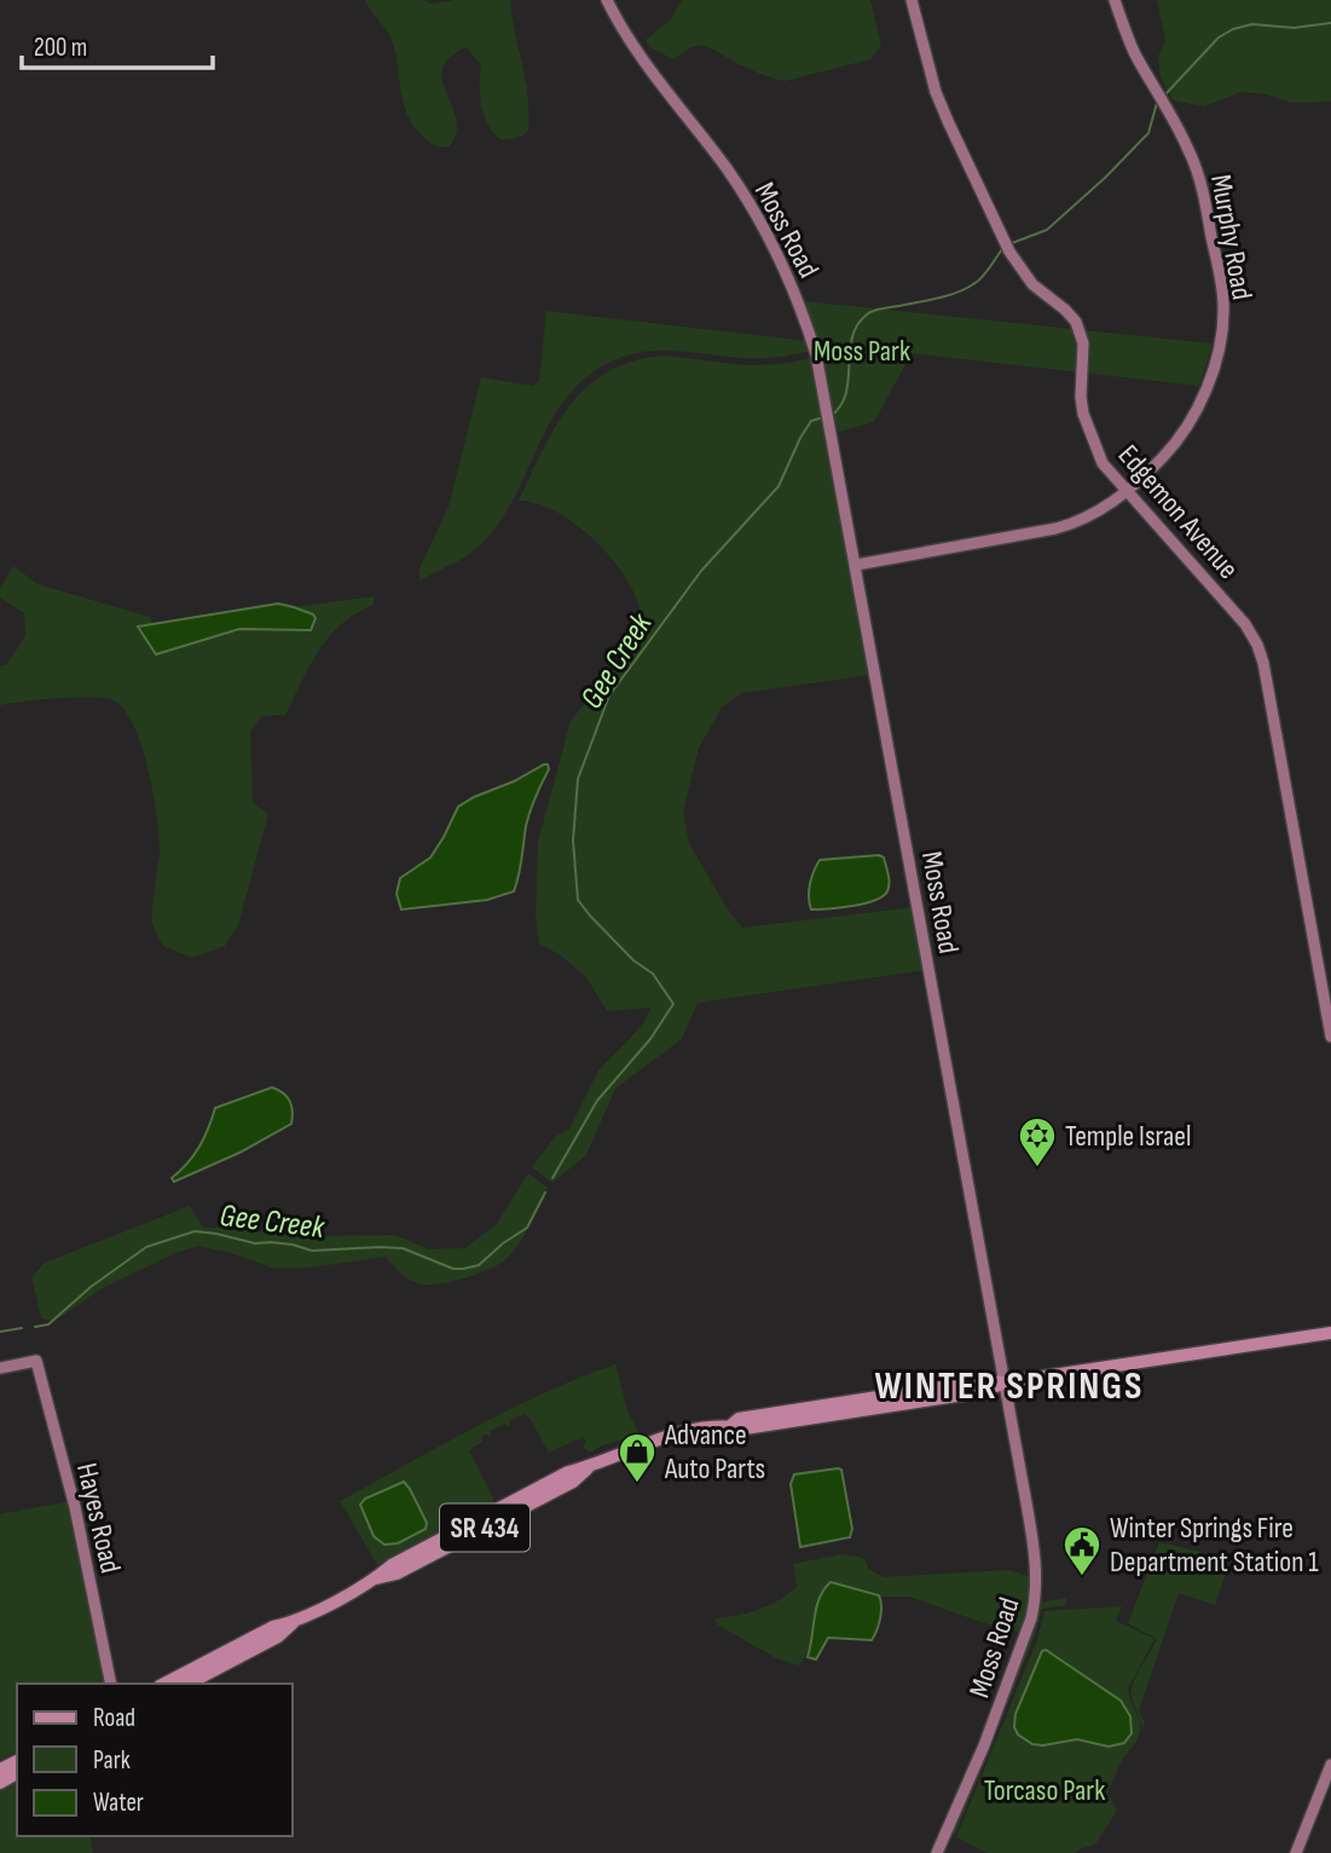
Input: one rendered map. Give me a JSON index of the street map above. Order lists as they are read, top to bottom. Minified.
{"streets":{"main road":["SR 434"],"street":["Moss Road","Murphy Road","Edgemon Avenue","Hayes Road"]},"crossings":[["Moss Road","Murphy Road"],["Moss Road","SR 434"],["Murphy Road","Edgemon Avenue"]],"districts":["WINTER SPRINGS"],"water":["Gee Creek"],"parks":["Moss Park","Torcaso Park"],"places":{"synagogue":["Temple Israel"],"shop":["Advance Auto Parts"],"public building":["Winter Springs Fire Department Station 1"]},"legend":["Road","Park","Water"],"scale_bar":"200 m"}
